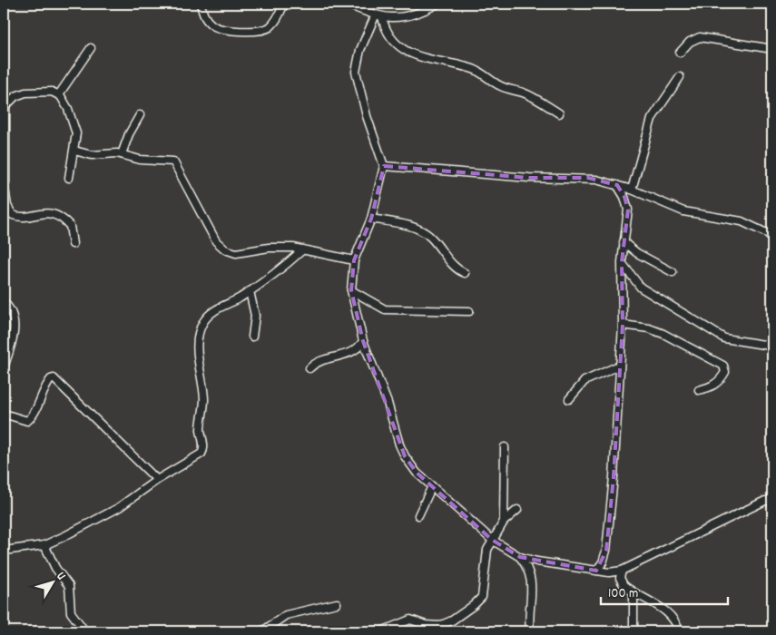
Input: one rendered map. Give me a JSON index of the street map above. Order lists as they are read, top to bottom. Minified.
{"scale_bar":"100 m","north":"top right"}
